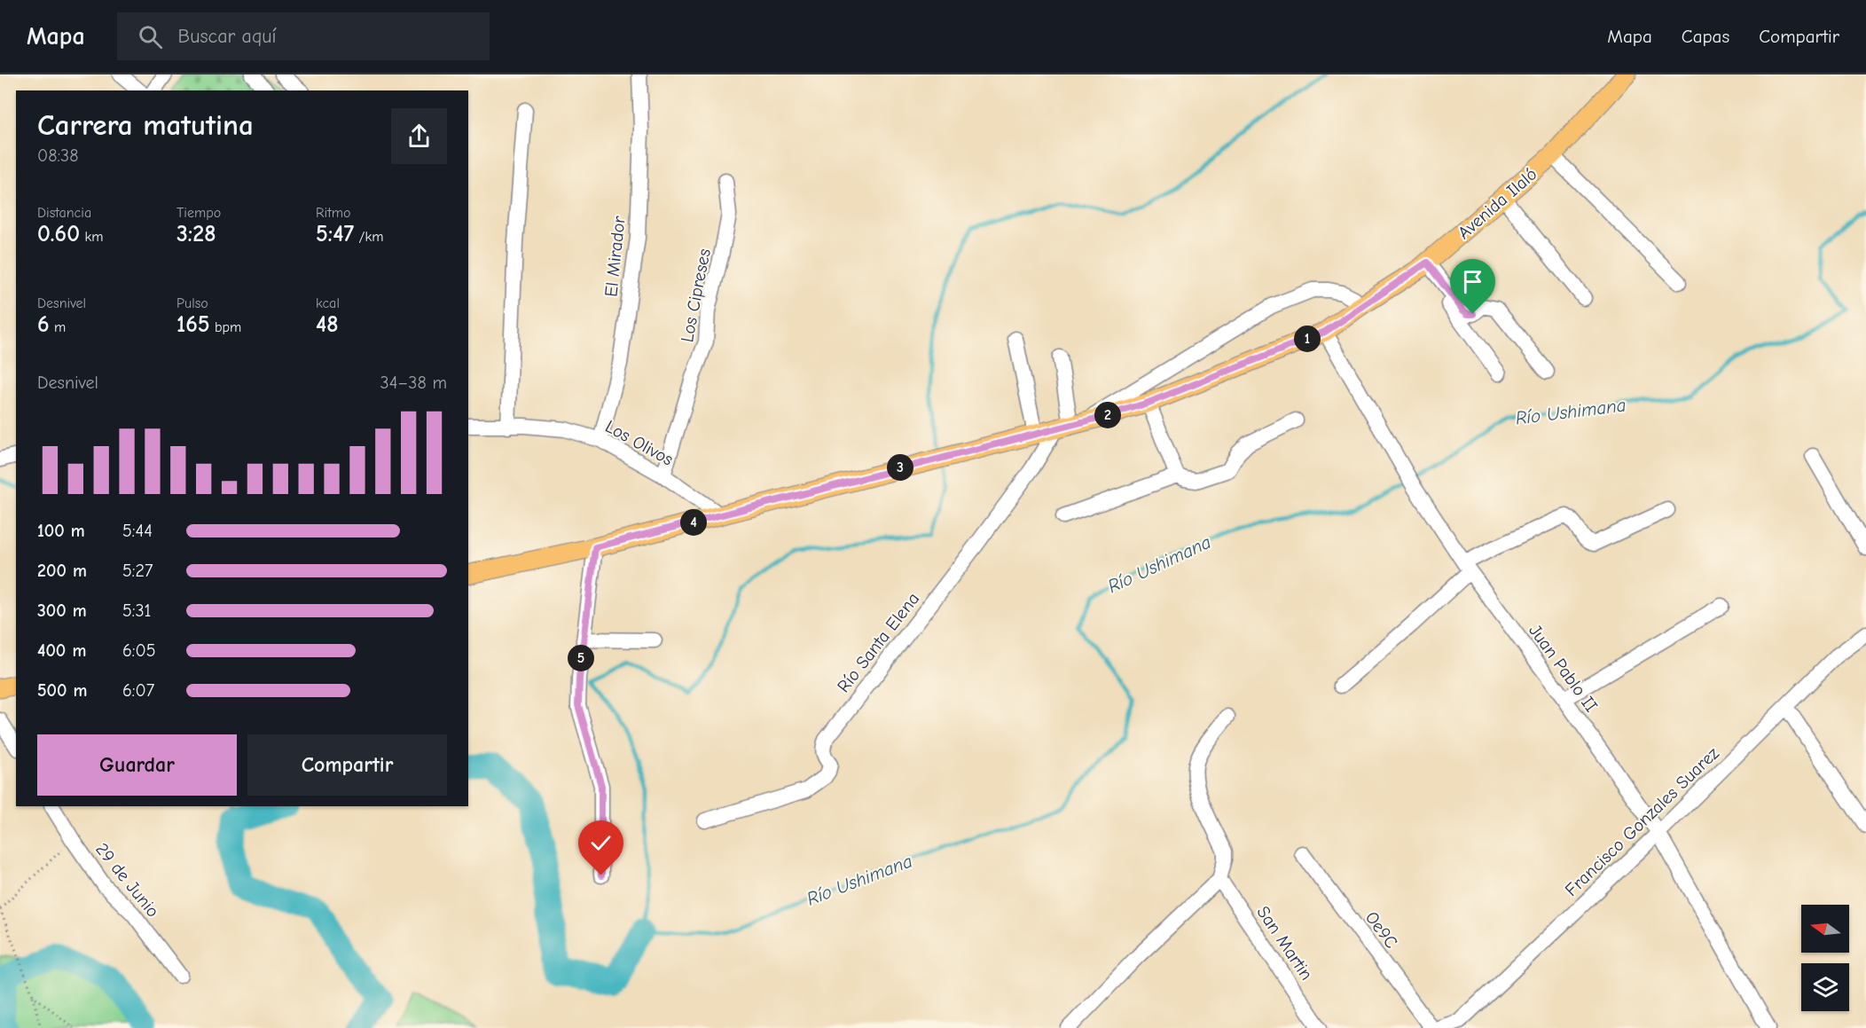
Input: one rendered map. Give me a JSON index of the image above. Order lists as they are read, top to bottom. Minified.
{"streets":{"main road":["Avenida Ilaló"],"street":["El Mirador","Los Cipreses","Los Olivos","Río Santa Elena","Juan Pablo II","Francisco Gonzales Suarez","29 de Junio","Oe9C","San Martin"]},"crossings":[["Avenida Ilaló","Los Olivos"],["Avenida Ilaló","Río Santa Elena"],["Avenida Ilaló","Juan Pablo II"],["El Mirador","Los Olivos"],["Los Cipreses","Los Olivos"],["Juan Pablo II","Francisco Gonzales Suarez"]],"water":["Río Ushimana"],"north":"left","page":{"header":"Mapa","search":"Buscar aquí","nav":["Mapa","Capas","Compartir"],"heading":["Carrera matutina","08:38"],"stats":[["Distancia","0.60 km"],["Tiempo","3:28"],["Ritmo","5:47 /km"],["Desnivel","6 m"],["Pulso","165 bpm"],["kcal","48"]],"pins":["1","2","3","4","5"],"chart":["Desnivel","34–38 m"],"list":[{"name":"100 m","note":"5:44"},{"name":"200 m","note":"5:27"},{"name":"300 m","note":"5:31"},{"name":"400 m","note":"6:05"},{"name":"500 m","note":"6:07"}],"buttons":["Guardar","Compartir"]}}
